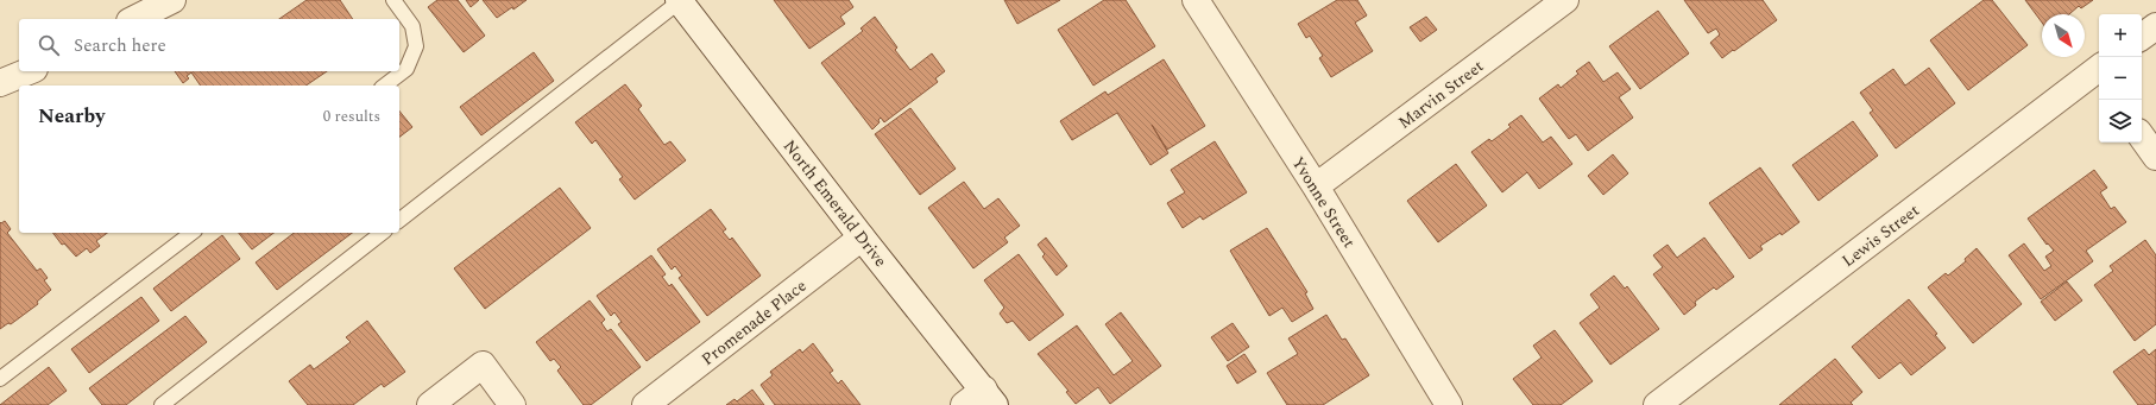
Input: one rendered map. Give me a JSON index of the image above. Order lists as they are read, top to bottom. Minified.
{"streets":{"street":["Marvin Street","Yvonne Street","North Emerald Drive","Lewis Street","Promenade Place"]},"crossings":[["Marvin Street","Yvonne Street"],["North Emerald Drive","Promenade Place"]],"north":"bottom right","page":{"map_buttons":["+","−"],"search":"Search here","heading":["Nearby","0 results"]}}
